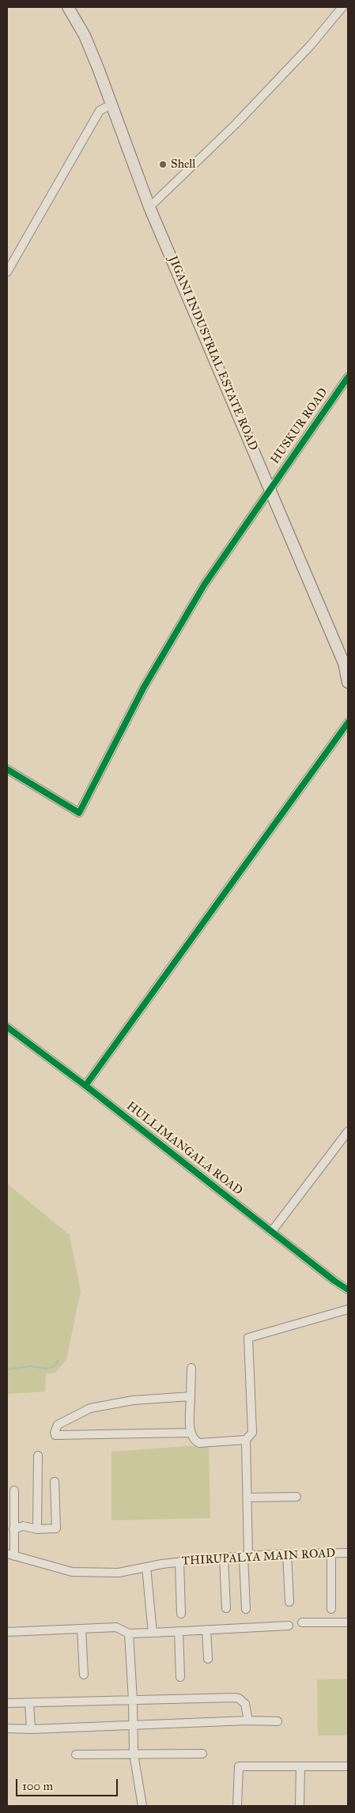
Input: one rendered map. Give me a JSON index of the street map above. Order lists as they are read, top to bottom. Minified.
{"streets":{"main road":["JIGANI INDUSTRIAL ESTATE ROAD"],"street":["HUSKUR ROAD","HULLIMANGALA ROAD","THIRUPALYA MAIN ROAD"]},"crossings":[["JIGANI INDUSTRIAL ESTATE ROAD","HUSKUR ROAD"]],"places":["Shell"],"scale_bar":"100 m"}
